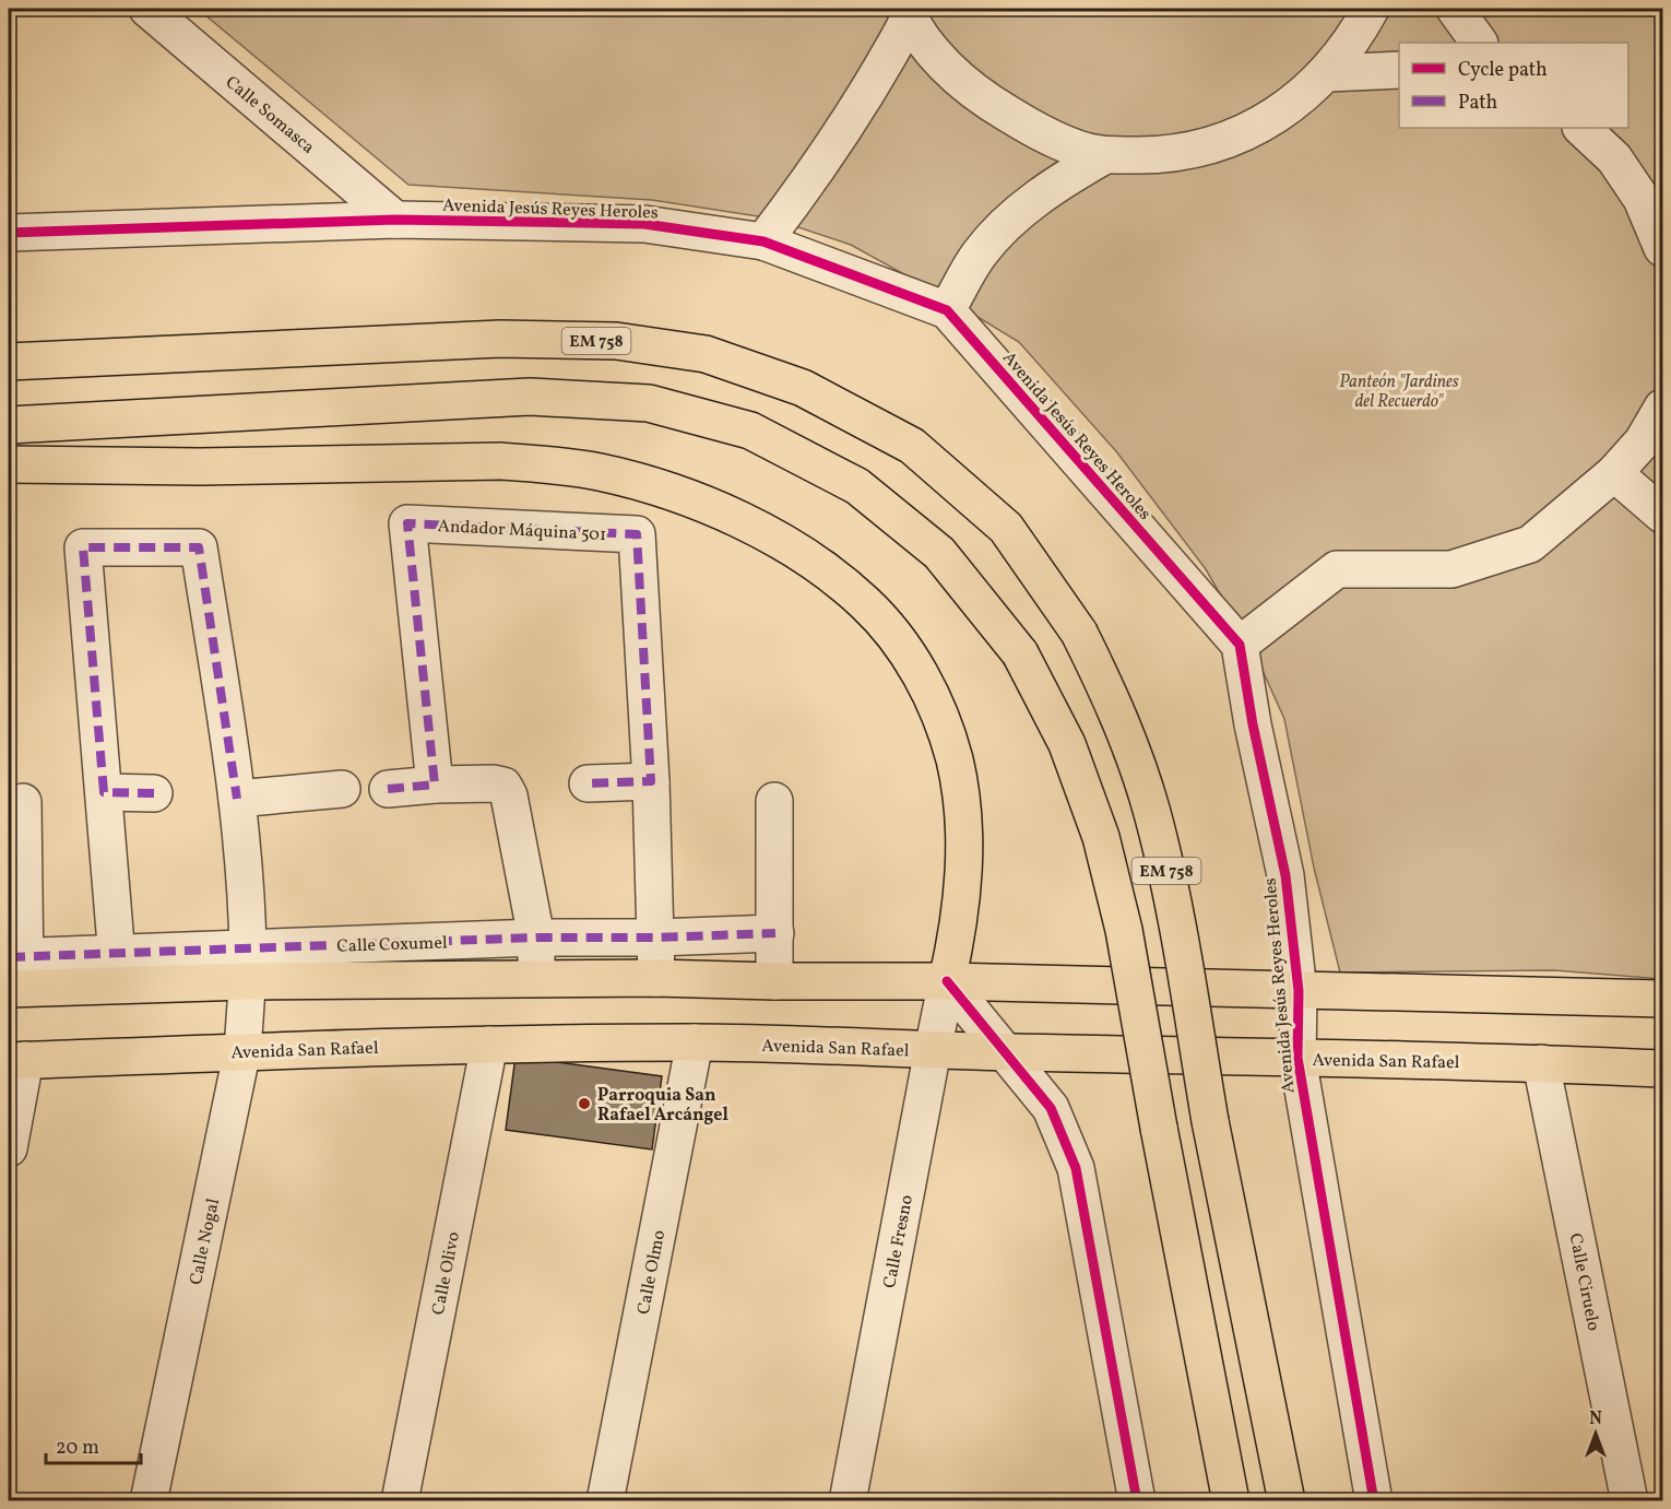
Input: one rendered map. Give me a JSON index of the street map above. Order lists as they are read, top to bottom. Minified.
{"streets":{"main road":["EM 758","Avenida San Rafael"],"street":["Calle Somasca","Avenida Jesús Reyes Heroles","Andador Máquina 501","Calle Coxumel","Calle Nogal","Calle Fresno","Calle Olmo","Calle Olivo","Calle Ciruelo"]},"crossings":[["Calle Somasca","Avenida Jesús Reyes Heroles"],["Avenida Jesús Reyes Heroles","Avenida San Rafael"],["Calle Coxumel","Calle Nogal"],["Avenida San Rafael","Calle Nogal"],["Avenida San Rafael","Calle Fresno"],["Avenida San Rafael","Calle Olmo"],["Avenida San Rafael","Calle Olivo"],["Avenida San Rafael","Calle Ciruelo"]],"parks":["Panteón \"Jardines del Recuerdo\""],"places":["Parroquia San Rafael Arcángel"],"legend":["Cycle path","Path"],"scale_bar":"20 m","north":"top"}
